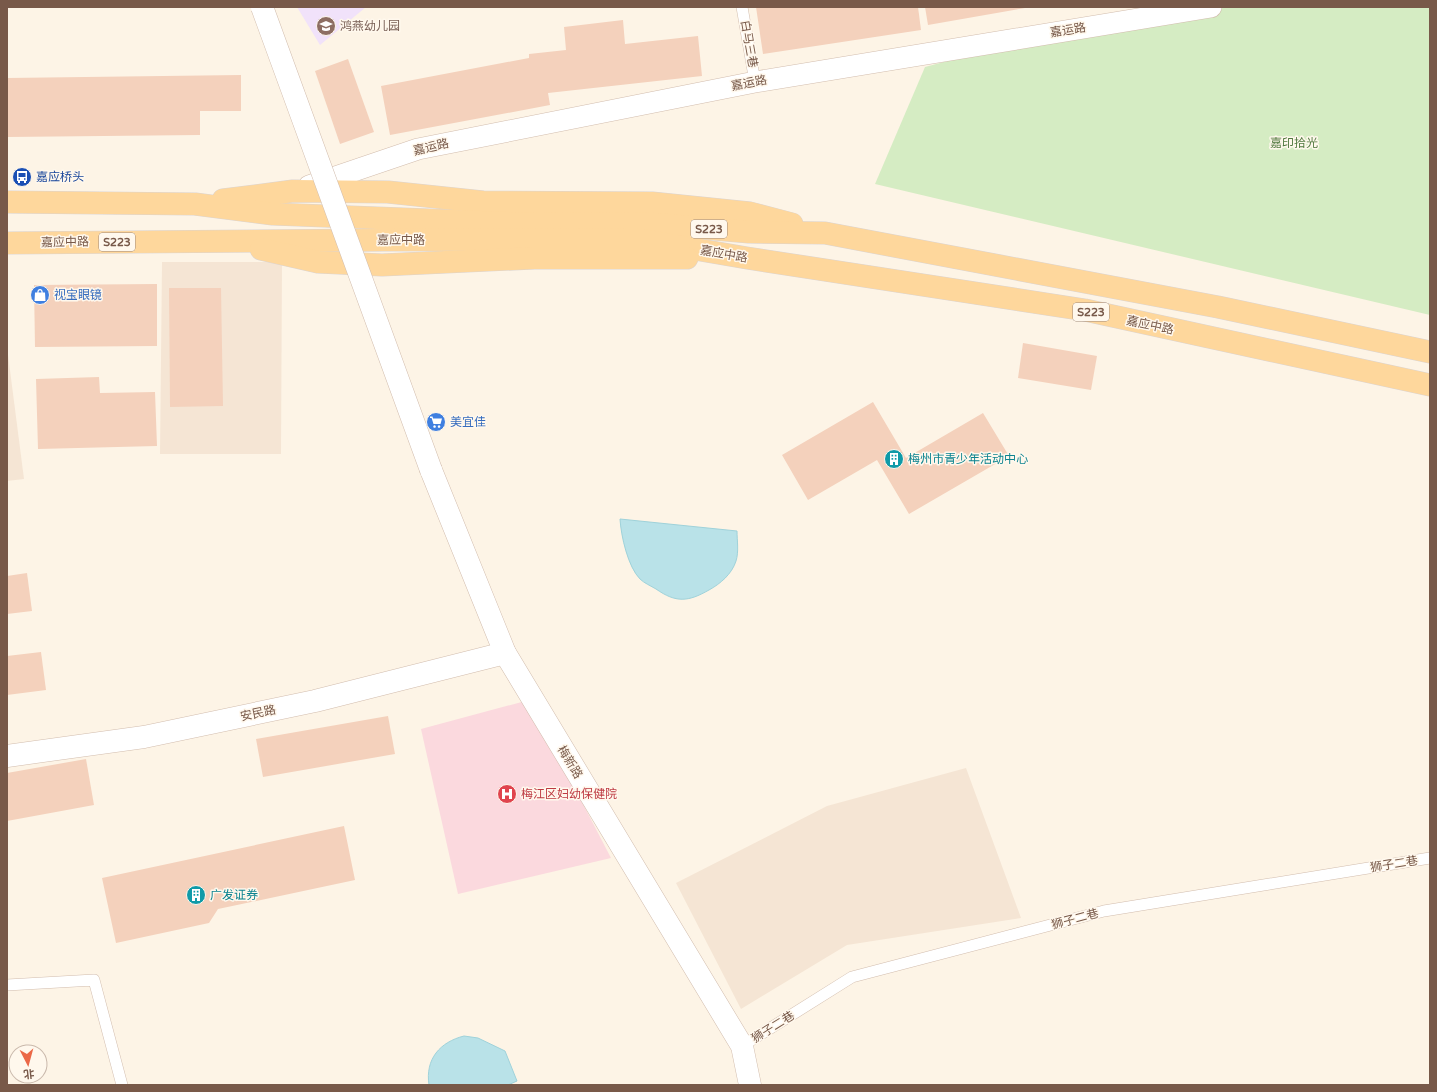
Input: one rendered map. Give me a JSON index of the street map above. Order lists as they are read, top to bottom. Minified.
{"streets":{"main road":["S223","嘉应中路"],"street":["嘉运路","安民路","梅新路"],"lane":["白马三巷","狮子二巷"]},"crossings":[["嘉运路","白马三巷"],["安民路","梅新路"],["梅新路","狮子二巷"]],"parks":["嘉印拾光"],"places":{"school or university":["鸿燕幼儿园"],"bus stop":["嘉应桥头"],"shop":["视宝眼镜"],"supermarket":["美宜佳"],"building":["梅州市青少年活动中心","广发证券"],"hospital":["梅江区妇幼保健院"]},"north":"bottom"}
